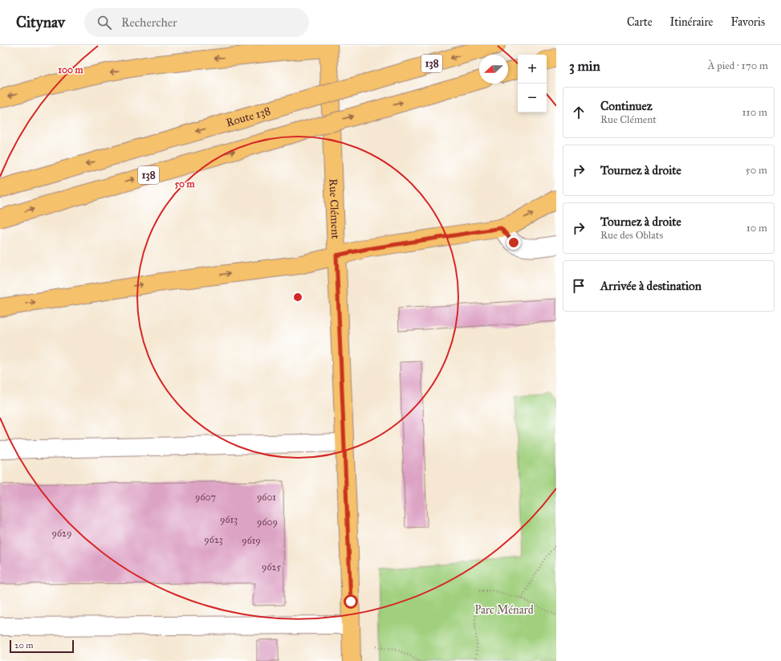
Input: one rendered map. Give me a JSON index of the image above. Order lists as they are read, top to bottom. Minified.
{"streets":{"main road":["138","Route 138","Rue Clément"]},"parks":["Parc Ménard"],"house_numbers":["9607","9601","9613","9609","9629","9623","9619","9625"],"scale_bar":"20 m","north":"left","page":{"header":"Citynav","search":"Rechercher","nav":["Carte","Itinéraire","Favoris"],"heading":["3 min","À pied · 170 m"],"map_buttons":["+","−"],"list":[["Continuez","Rue Clément","110 m"],["Tournez à droite","50 m"],["Tournez à droite","Rue des Oblats","10 m"],"Arrivée à destination"],"scale":"20 m"},"rings":["100 m","50 m"]}
